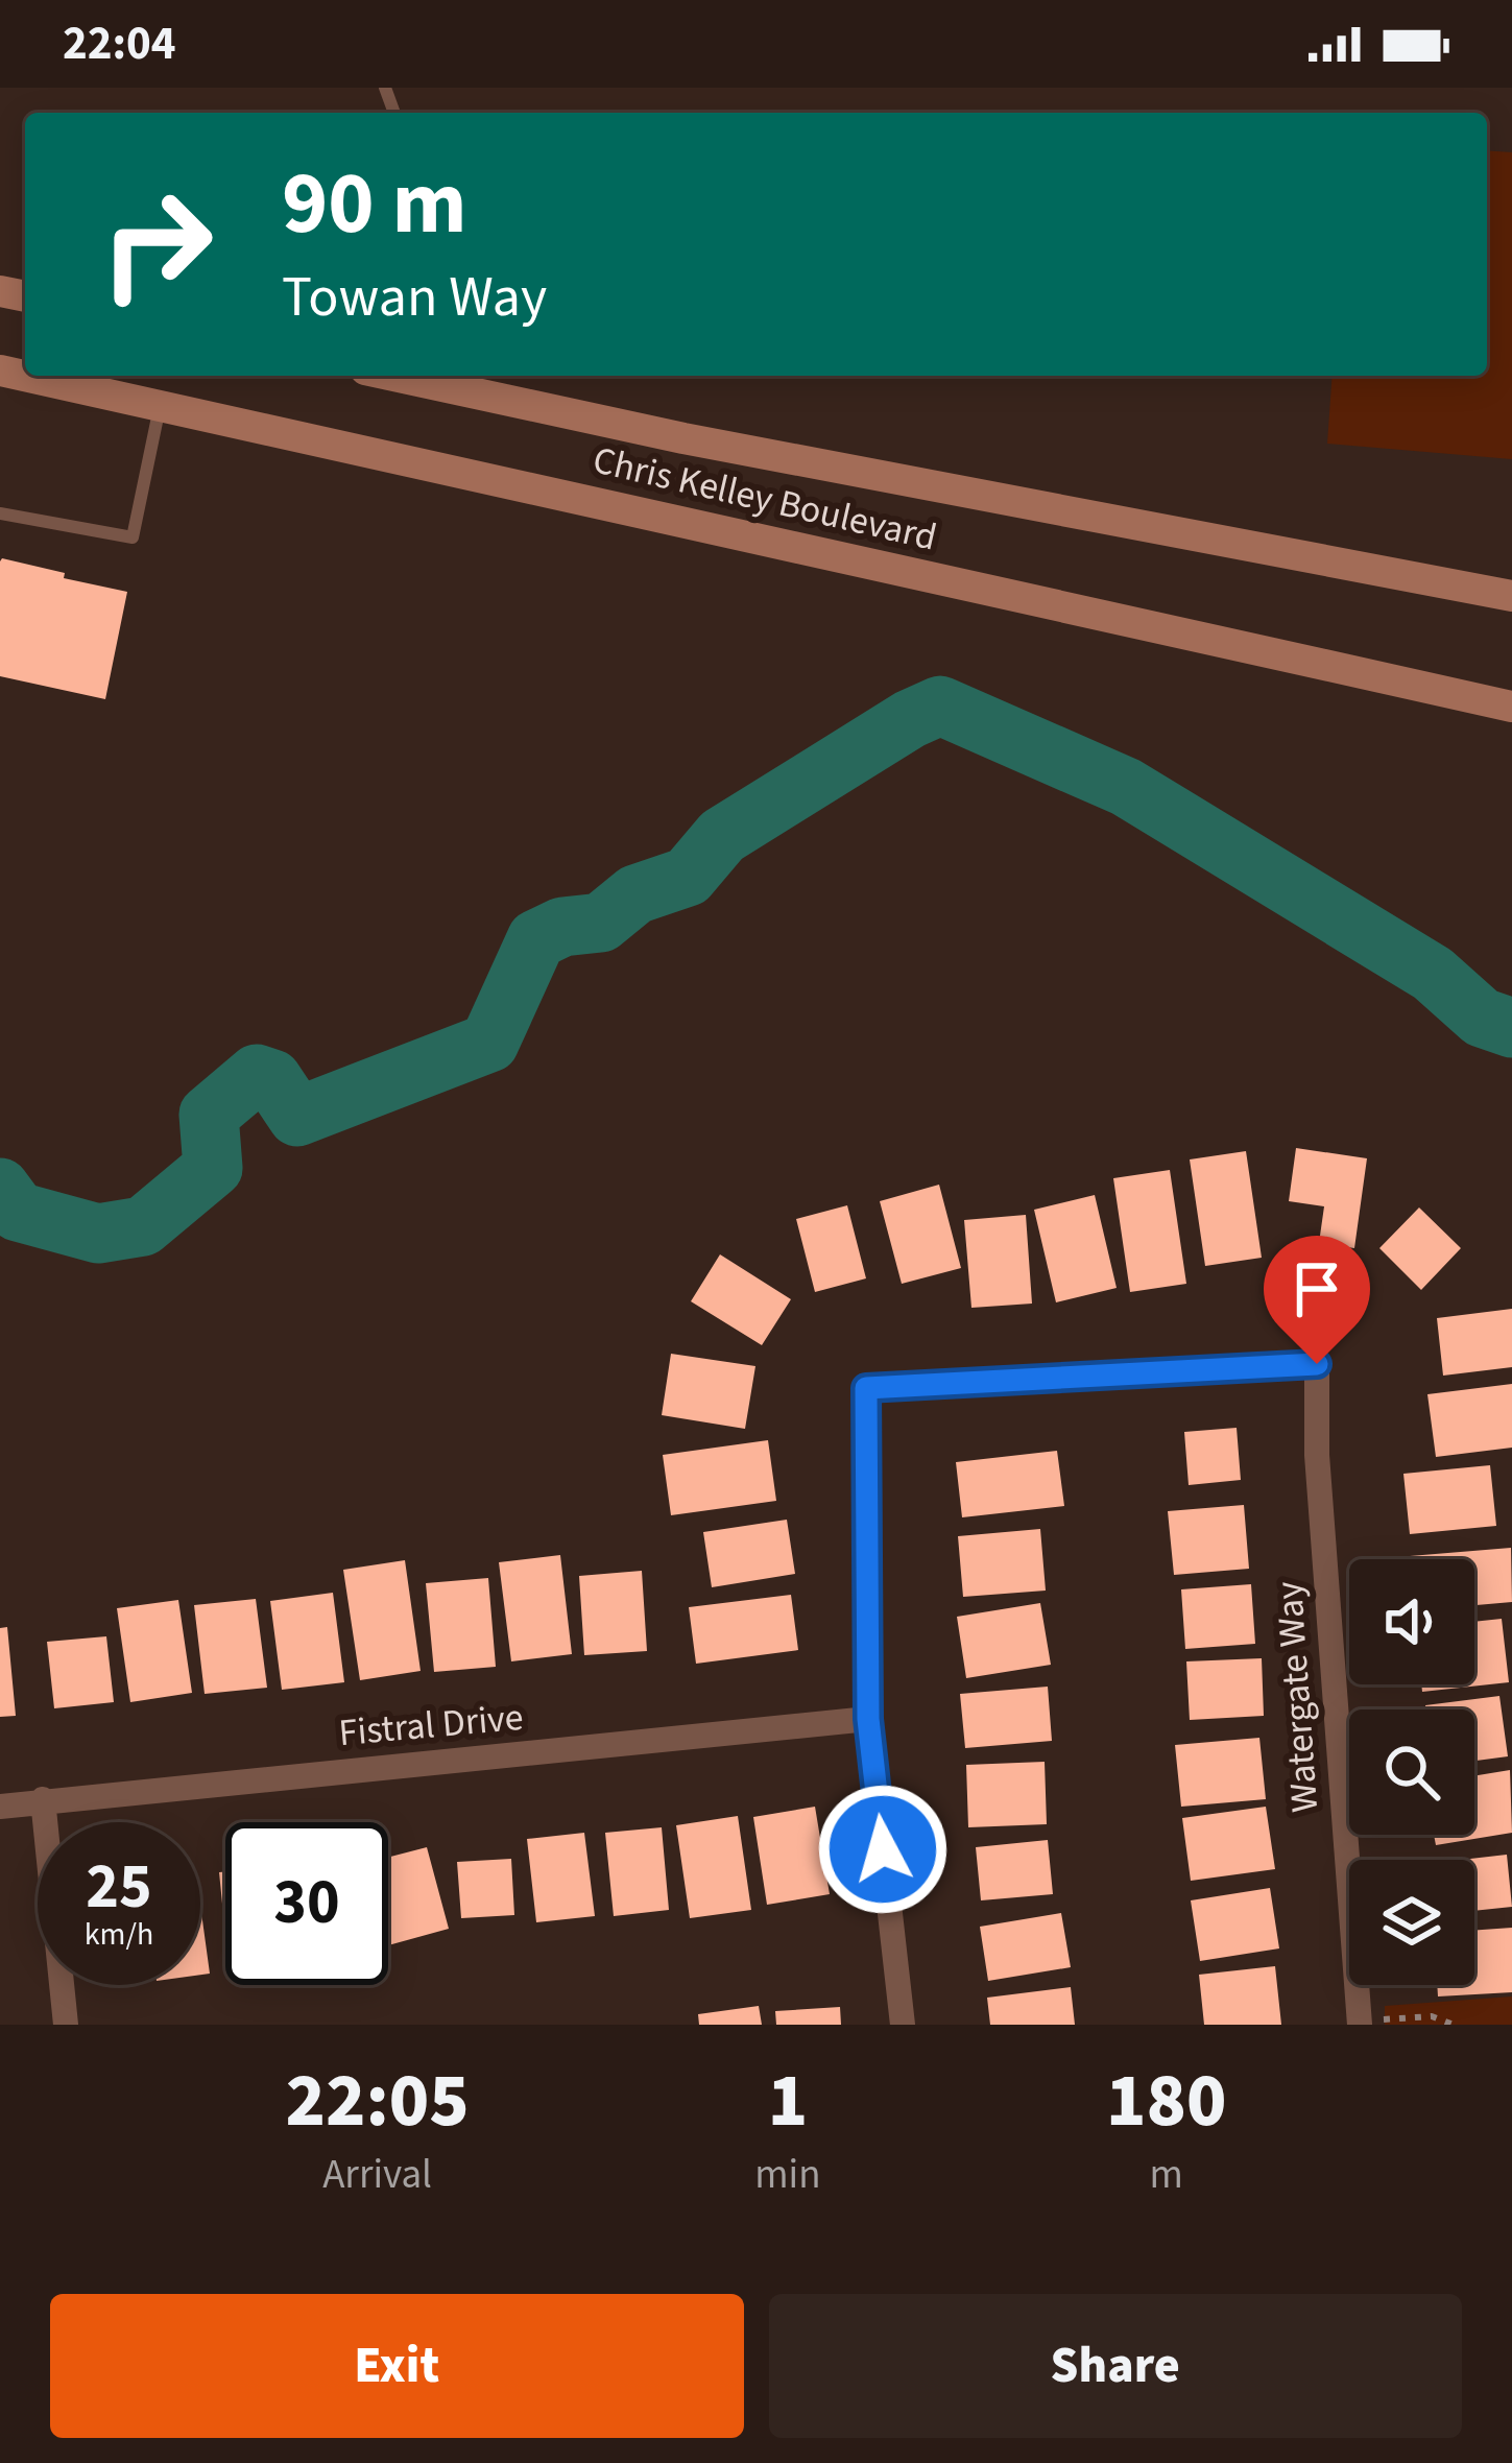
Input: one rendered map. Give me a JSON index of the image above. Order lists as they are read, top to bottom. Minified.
{"streets":{"main road":["Chris Kelley Boulevard"],"street":["Watergate Way","Fistral Drive"]},"crossings":[["Watergate Way","Fistral Drive"]],"page":{"status":"22:04","turn":["90 m","Towan Way"],"speed":"25 km/h","limit":"30","eta":["22:05","Arrival","1","min","180","m"],"buttons":["Exit","Share"]}}
